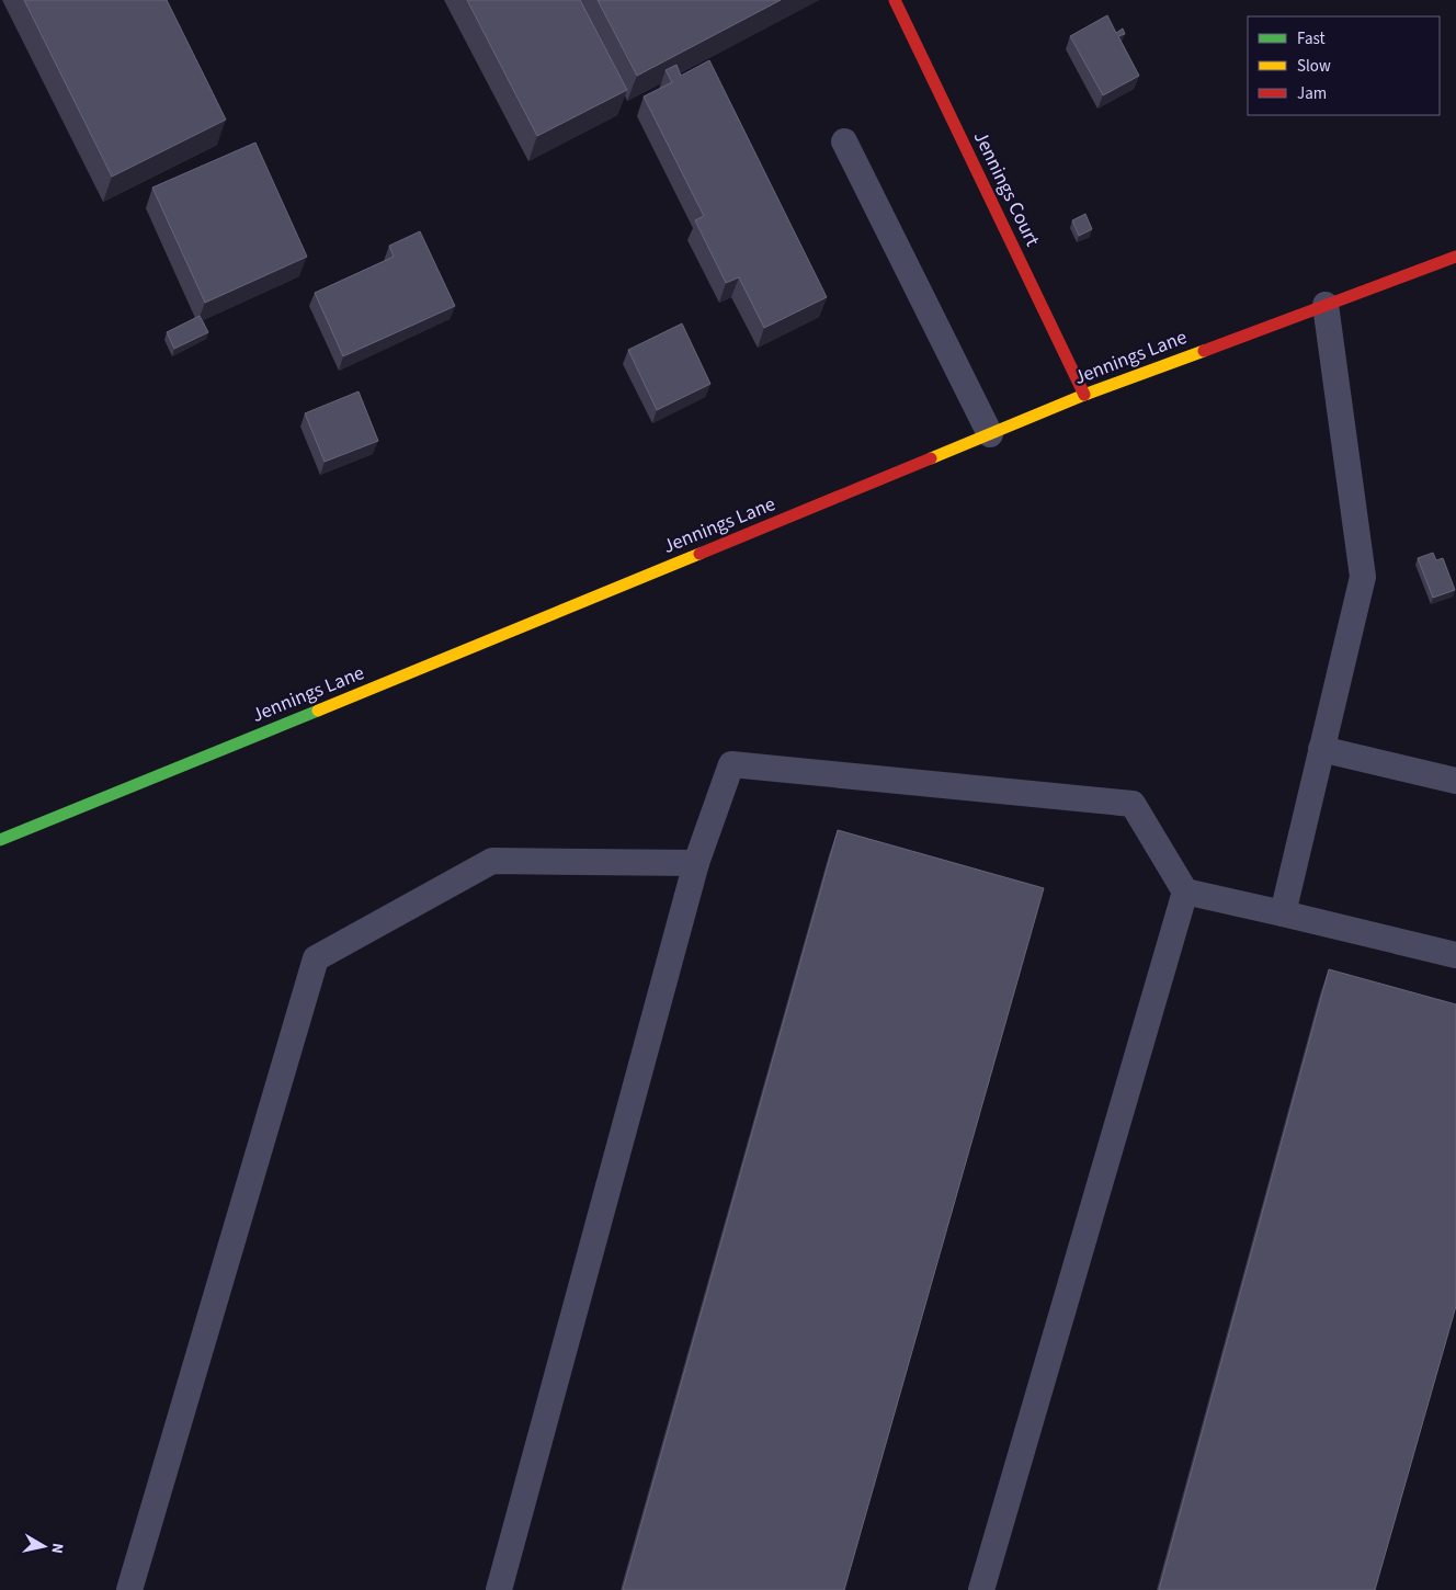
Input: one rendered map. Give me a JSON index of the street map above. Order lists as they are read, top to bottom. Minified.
{"streets":{"street":["Jennings Court","Jennings Lane"]},"crossings":[["Jennings Court","Jennings Lane"]],"legend":["Fast","Slow","Jam"],"north":"right"}
